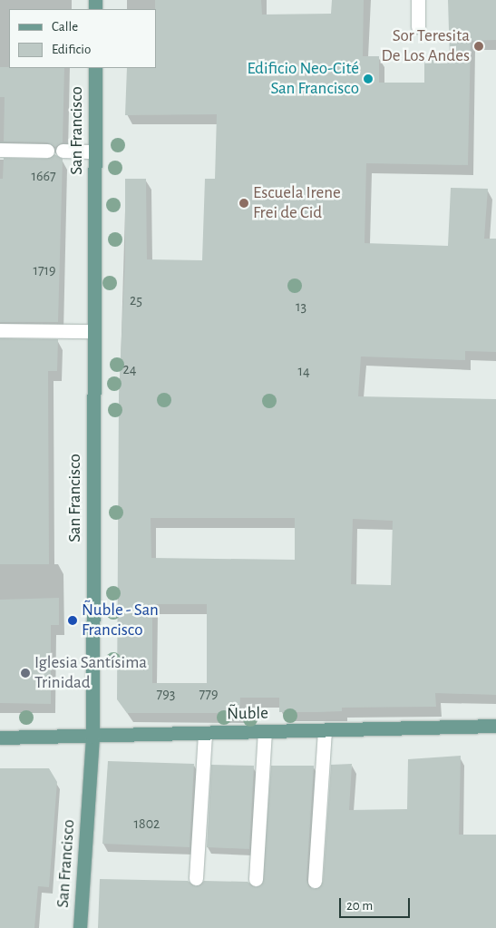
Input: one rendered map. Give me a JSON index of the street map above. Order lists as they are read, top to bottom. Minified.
{"streets":{"main road":["San Francisco","Ñuble"]},"crossings":[["San Francisco","Ñuble"]],"places":["Sor Teresita De Los Andes","Edificio Neo-Cité San Francisco","Escuela Irene Frei de Cid","Ñuble - San Francisco","Iglesia Santísima Trinidad"],"house_numbers":["1667","1719","25","13","24","14","793","779","1802"],"legend":["Calle","Edificio"],"scale_bar":"20 m"}
